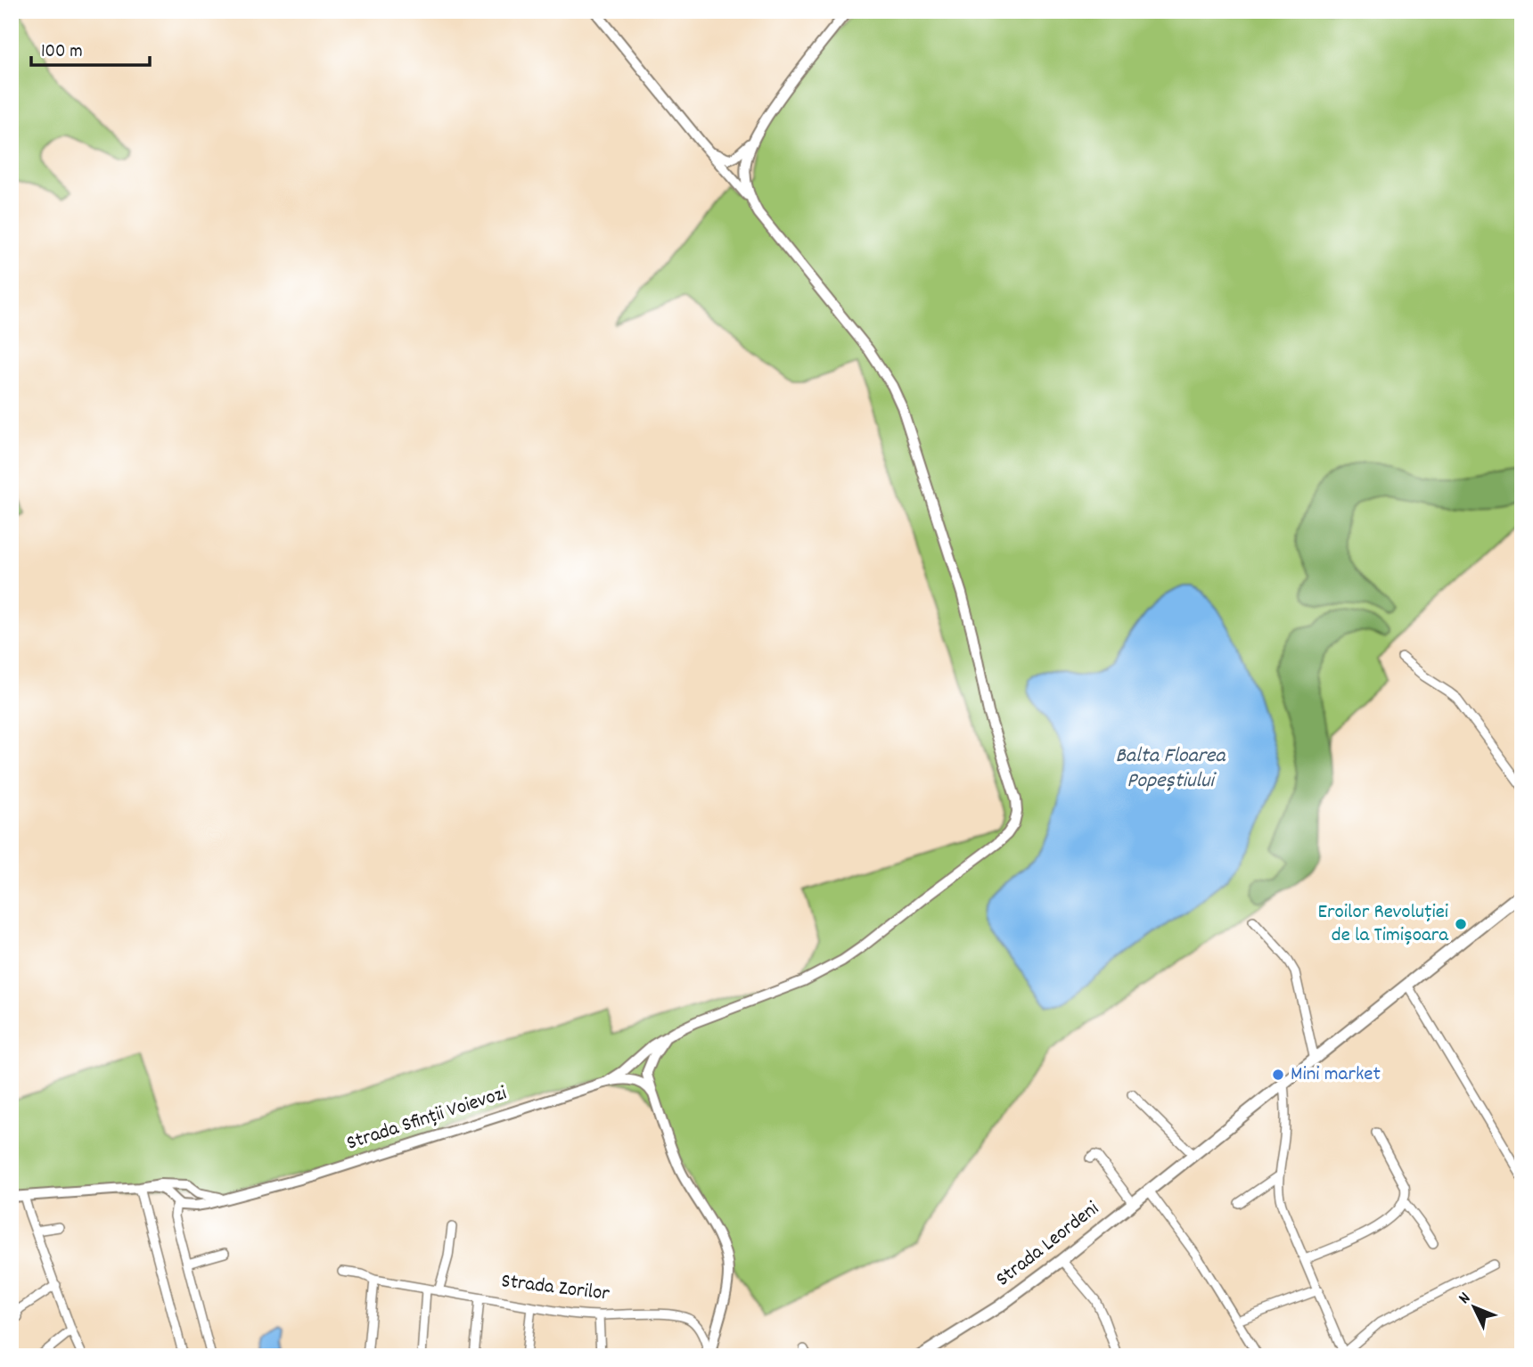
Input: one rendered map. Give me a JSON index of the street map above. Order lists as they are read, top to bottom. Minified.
{"streets":{"main road":["Strada Leordeni"],"street":["Strada Sfinții Voievozi","Strada Zorilor"]},"water":["Balta Floarea Popeștiului"],"places":["Eroilor Revoluției de la Timișoara","Mini market"],"scale_bar":"100 m","north":"top left"}
